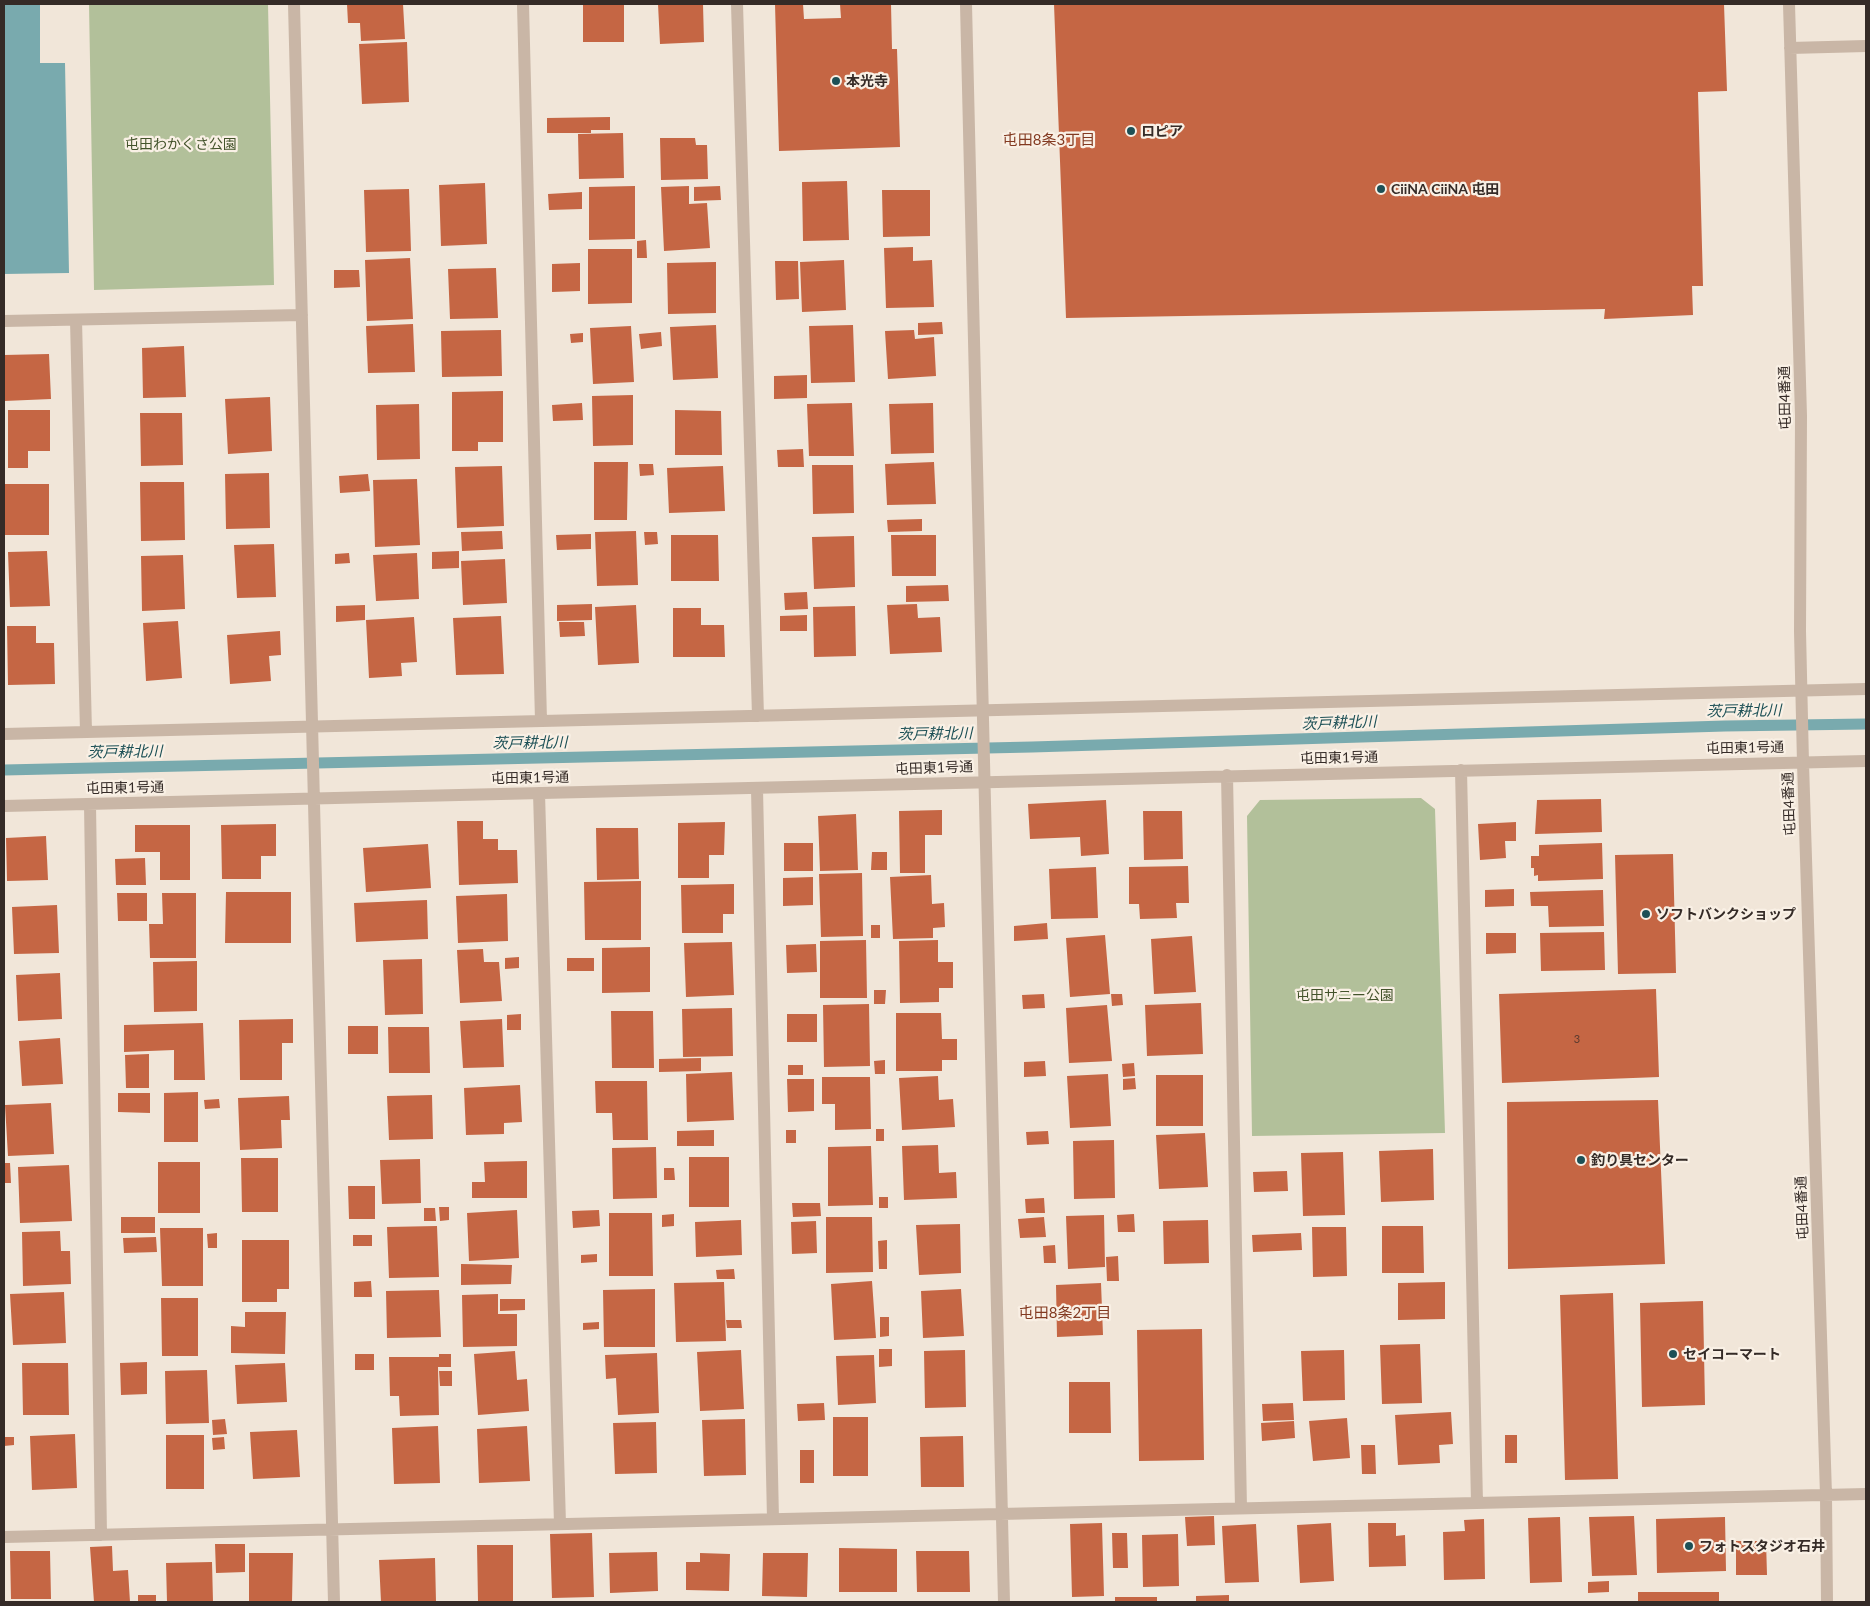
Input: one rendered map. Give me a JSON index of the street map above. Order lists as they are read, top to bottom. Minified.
{"streets":{"street":["屯田4番通","屯田東1号通"]},"crossings":[["屯田4番通","屯田東1号通"]],"districts":["屯田8条3丁目","屯田8条2丁目"],"water":["茨戸耕北川"],"parks":["屯田わかくさ公園","屯田サニー公園"],"places":["本光寺","ロピア","CiiNA CiiNA 屯田","ソフトバンクショップ","釣り具センター","セイコーマート","フォトスタジオ石井"],"house_numbers":["3"]}
